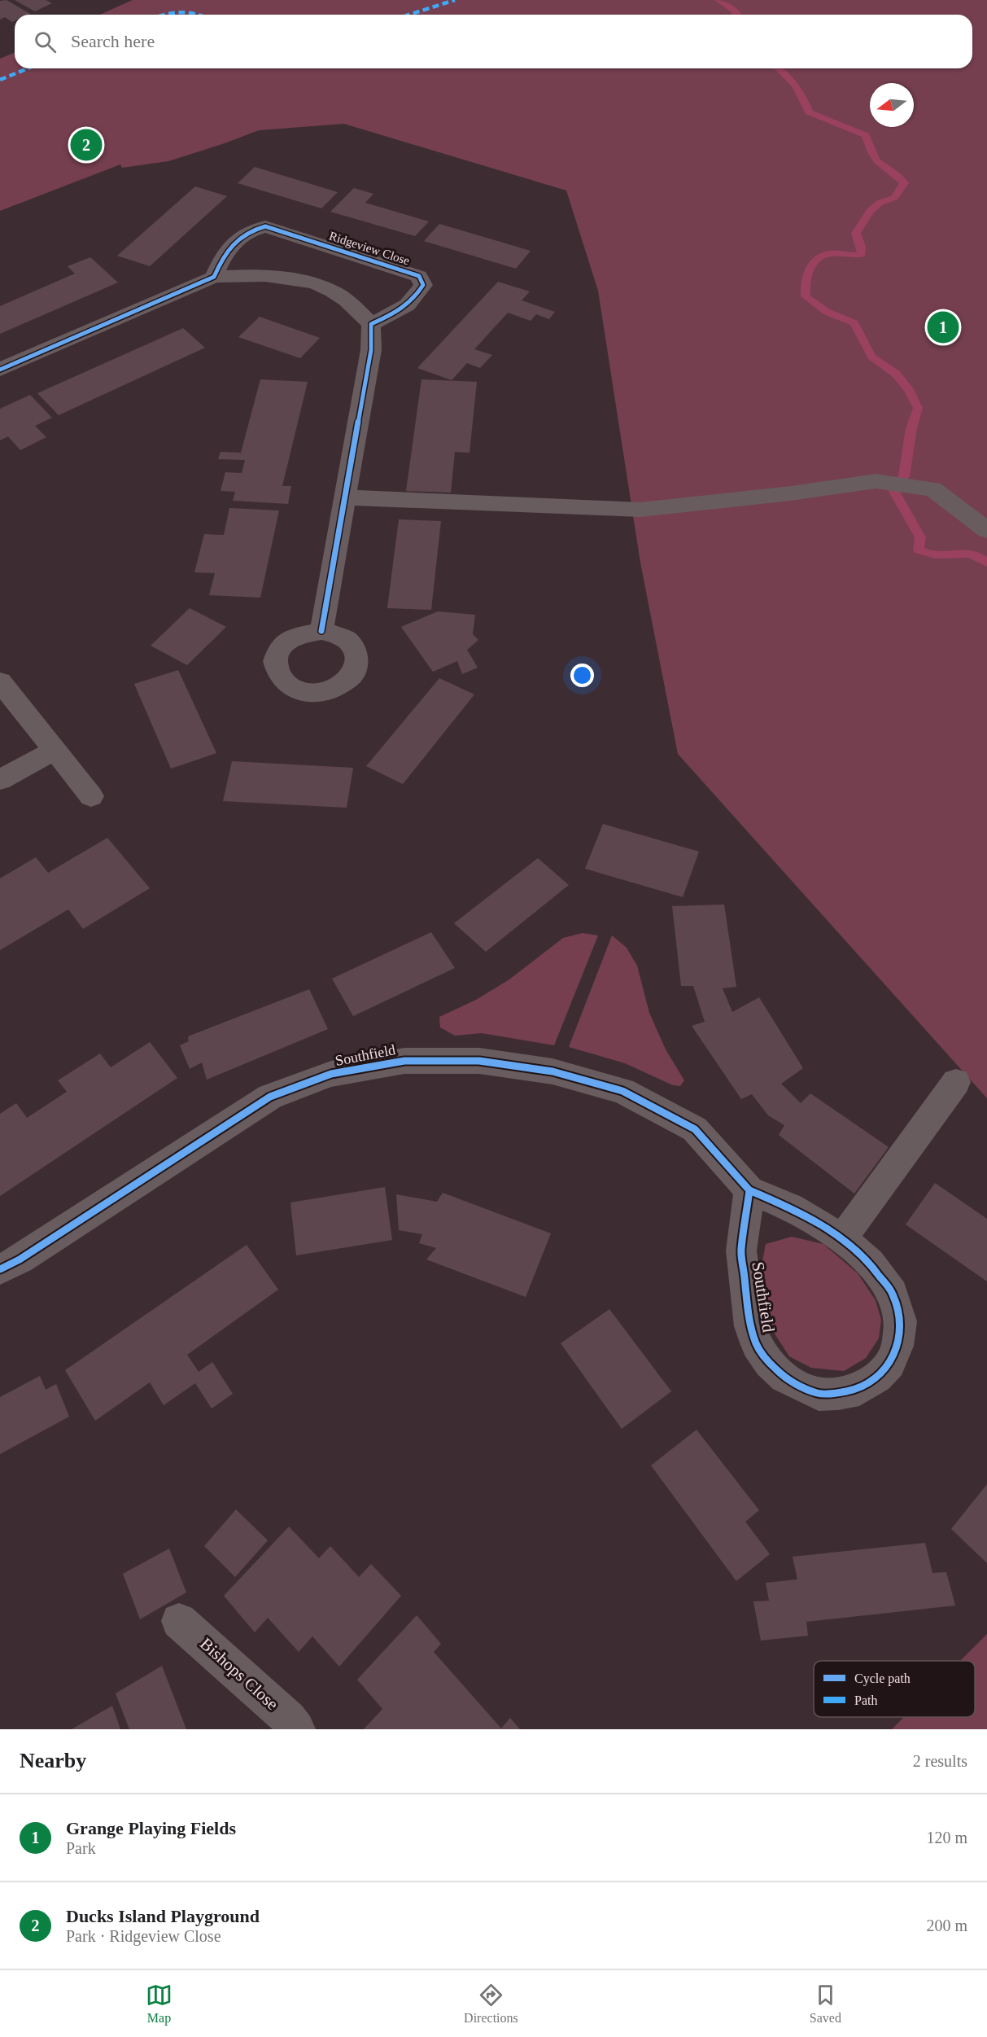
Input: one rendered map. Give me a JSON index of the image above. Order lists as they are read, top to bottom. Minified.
{"streets":{"street":["Ridgeview Close","Southfield","Bishops Close"]},"legend":["Cycle path","Path"],"north":"left","page":{"search":"Search here","pins":["2","1"],"heading":["Nearby","2 results"],"list":[{"mark":"1","name":"Grange Playing Fields","note":"Park","value":"120 m"},{"mark":"2","name":"Ducks Island Playground","note":"Park · Ridgeview Close","value":"200 m"}],"nav":["Map","Directions","Saved"]}}
